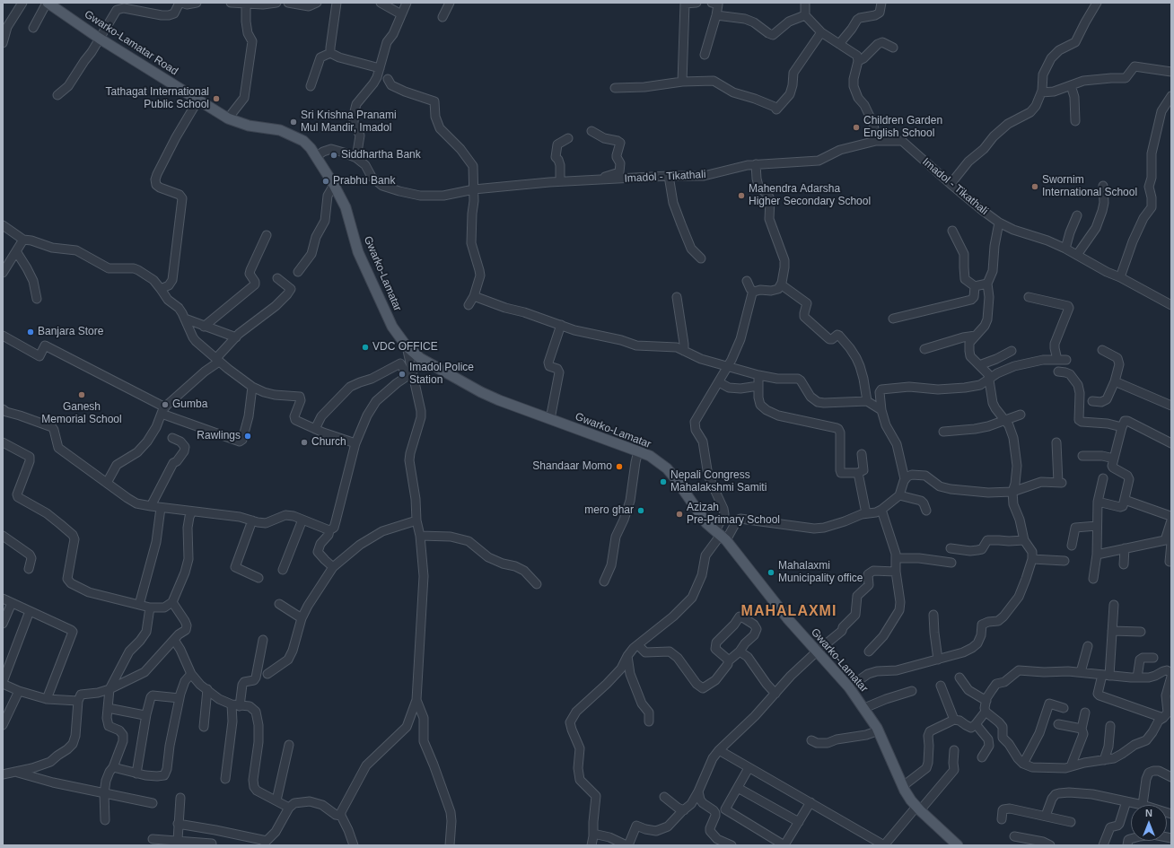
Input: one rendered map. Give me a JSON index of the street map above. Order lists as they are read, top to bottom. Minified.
{"streets":{"main road":["Gwarko-Lamatar Road","Gwarko-Lamatar"],"street":["Imadol - Tikathali"]},"crossings":[["Gwarko-Lamatar Road","Gwarko-Lamatar"]],"districts":["MAHALAXMI"],"places":["Tathagat International Public School","Sri Krishna Pranami Mul Mandir, Imadol","Children Garden English School","Siddhartha Bank","Prabhu Bank","Swornim International School","Mahendra Adarsha Higher Secondary School","Banjara Store","VDC OFFICE","Imadol Police Station","Ganesh Memorial School","Gumba","Rawlings","Church","Shandaar Momo","Nepali Congress Mahalakshmi Samiti","mero ghar","Azizah Pre-Primary School","Mahalaxmi Municipality office"],"north":"top"}
